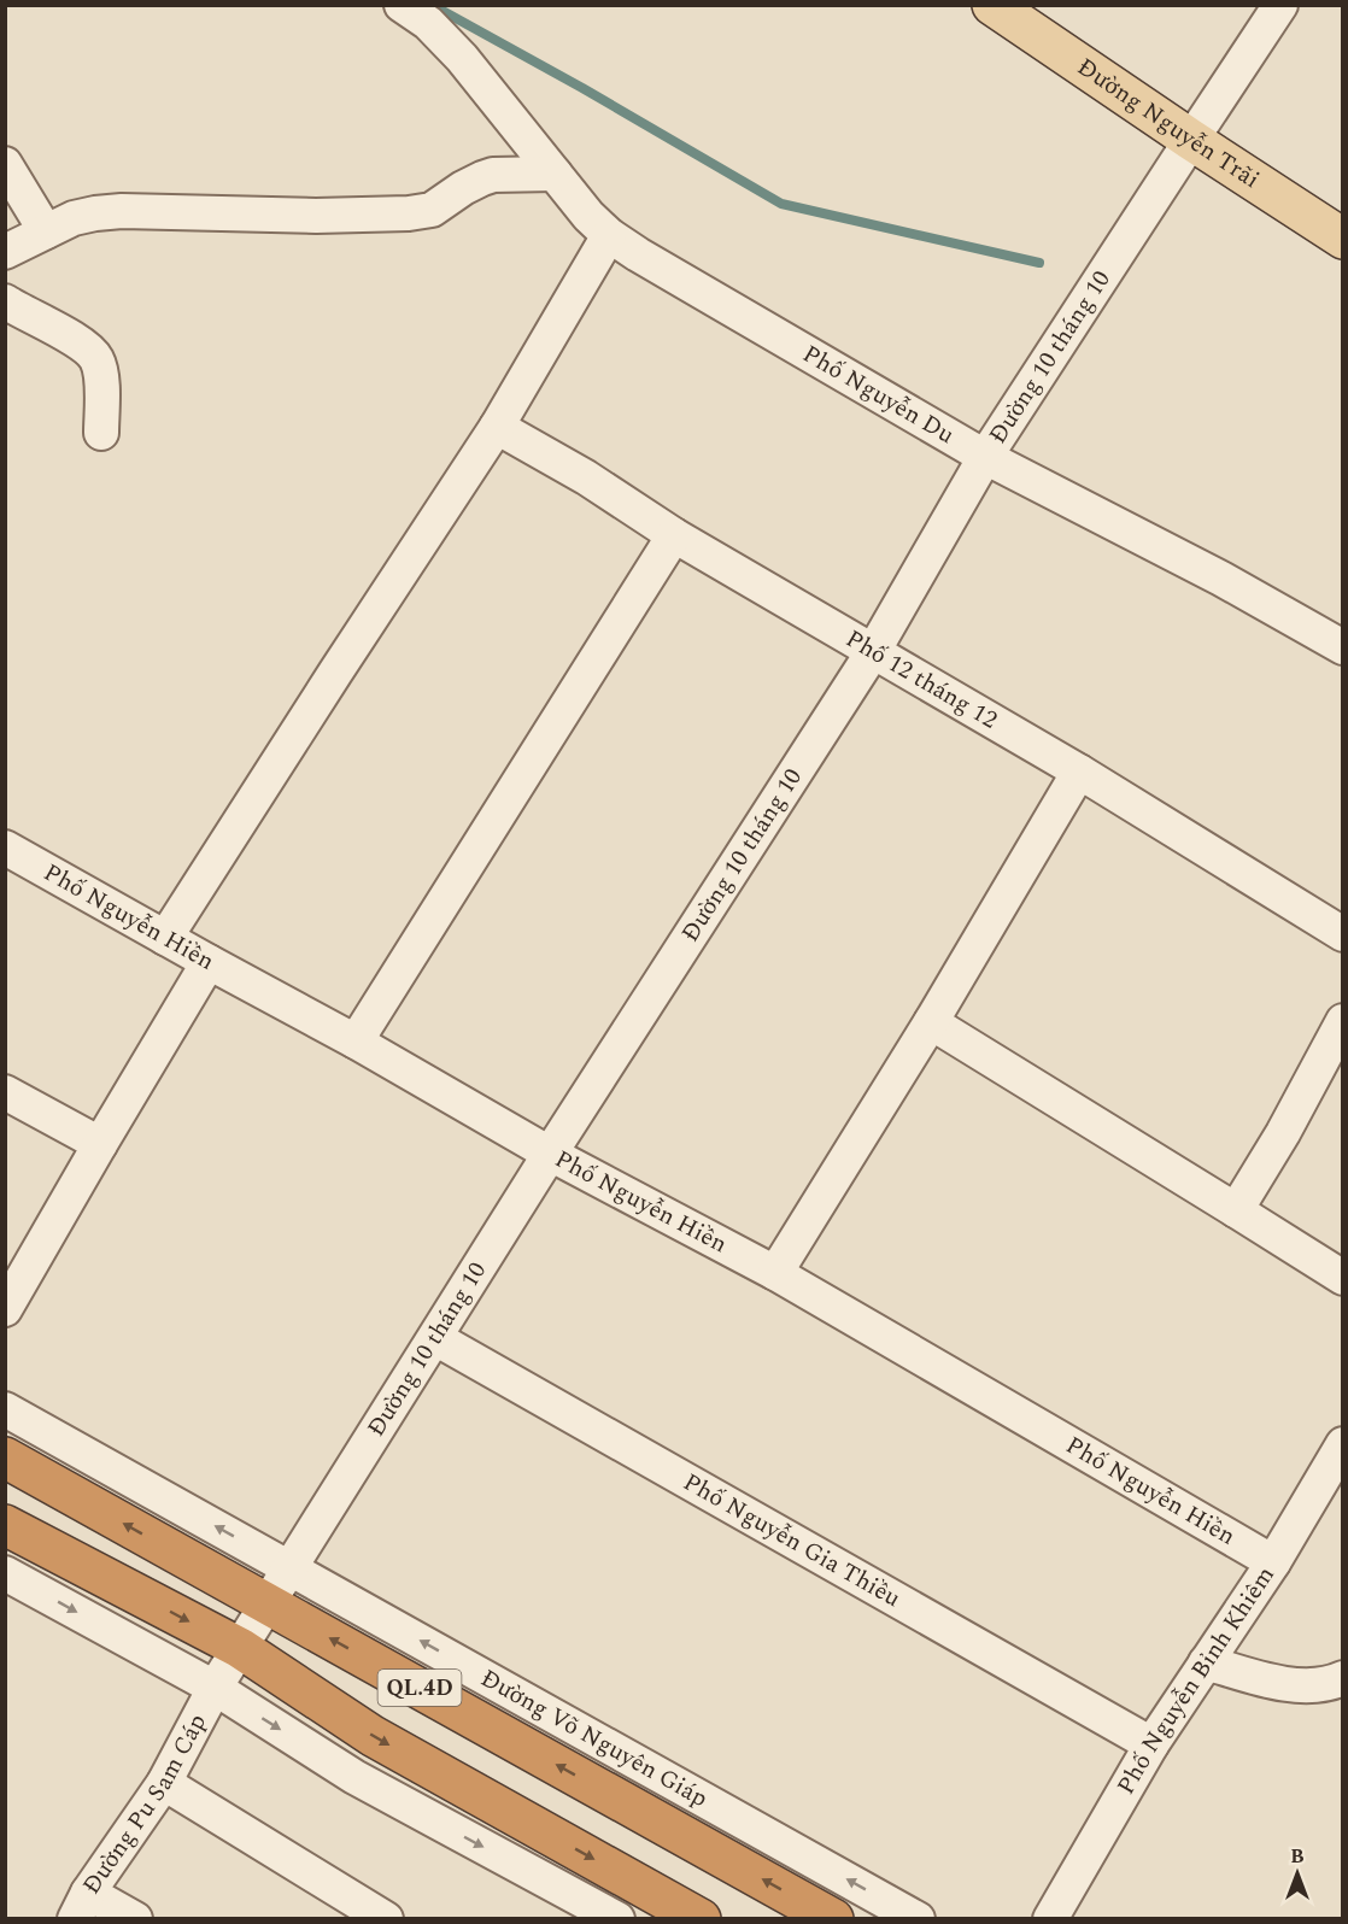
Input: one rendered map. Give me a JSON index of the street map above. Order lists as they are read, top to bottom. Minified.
{"streets":{"highway":["QL.4D","Đường Võ Nguyên Giáp"],"main road":["Đường Nguyễn Trãi"],"street":["Đường 10 tháng 10","Phố Nguyễn Du","Phố 12 tháng 12","Phố Nguyễn Hiền","Phố Nguyễn Gia Thiều","Phố Nguyễn Bỉnh Khiêm","Đường Pu Sam Cáp"]},"crossings":[["Đường Nguyễn Trãi","Đường 10 tháng 10"],["Đường 10 tháng 10","Phố Nguyễn Du"],["Đường 10 tháng 10","Phố 12 tháng 12"],["Đường 10 tháng 10","Phố Nguyễn Hiền"],["Đường 10 tháng 10","Phố Nguyễn Gia Thiều"],["Đường 10 tháng 10","QL.4D"],["Đường 10 tháng 10","Đường Võ Nguyên Giáp"],["Đường 10 tháng 10","Đường Pu Sam Cáp"],["Phố Nguyễn Hiền","Phố Nguyễn Bỉnh Khiêm"],["Phố Nguyễn Gia Thiều","Phố Nguyễn Bỉnh Khiêm"],["QL.4D","Đường Pu Sam Cáp"]],"north":"top"}
